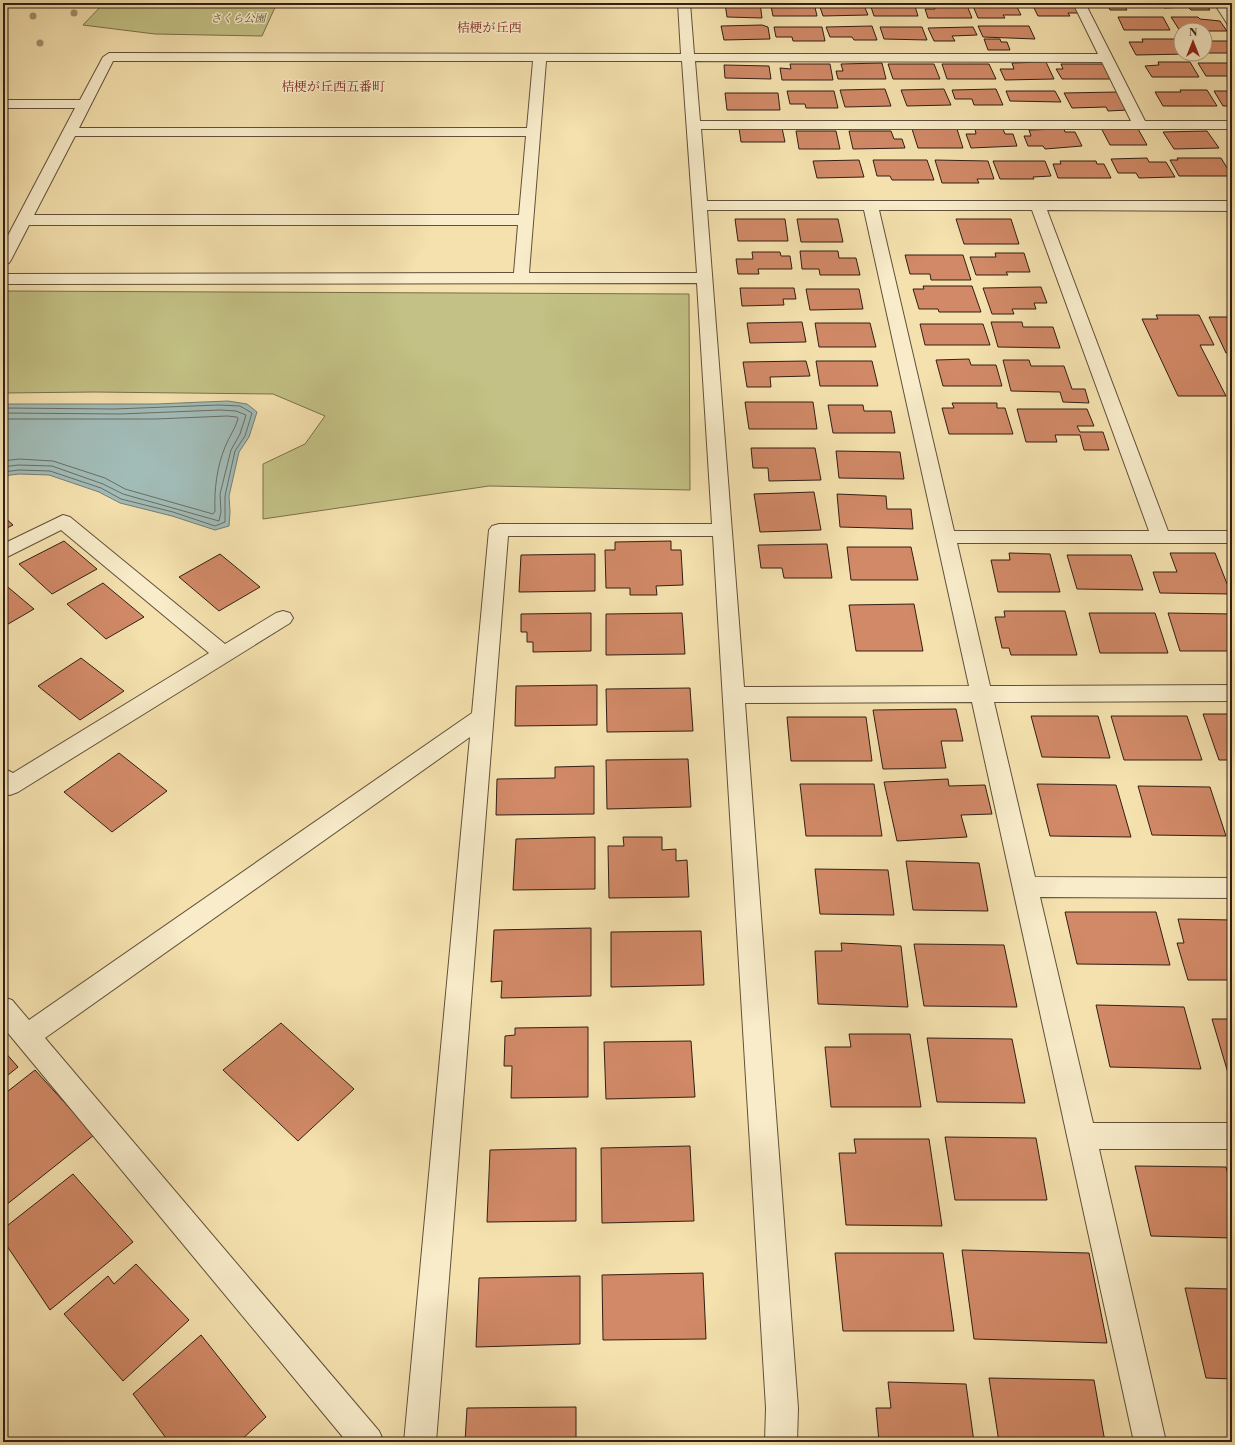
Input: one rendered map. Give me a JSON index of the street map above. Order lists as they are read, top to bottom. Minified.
{"districts":["桔梗が丘西","桔梗が丘西五番町"],"parks":["さくら公園"],"north":"top"}
